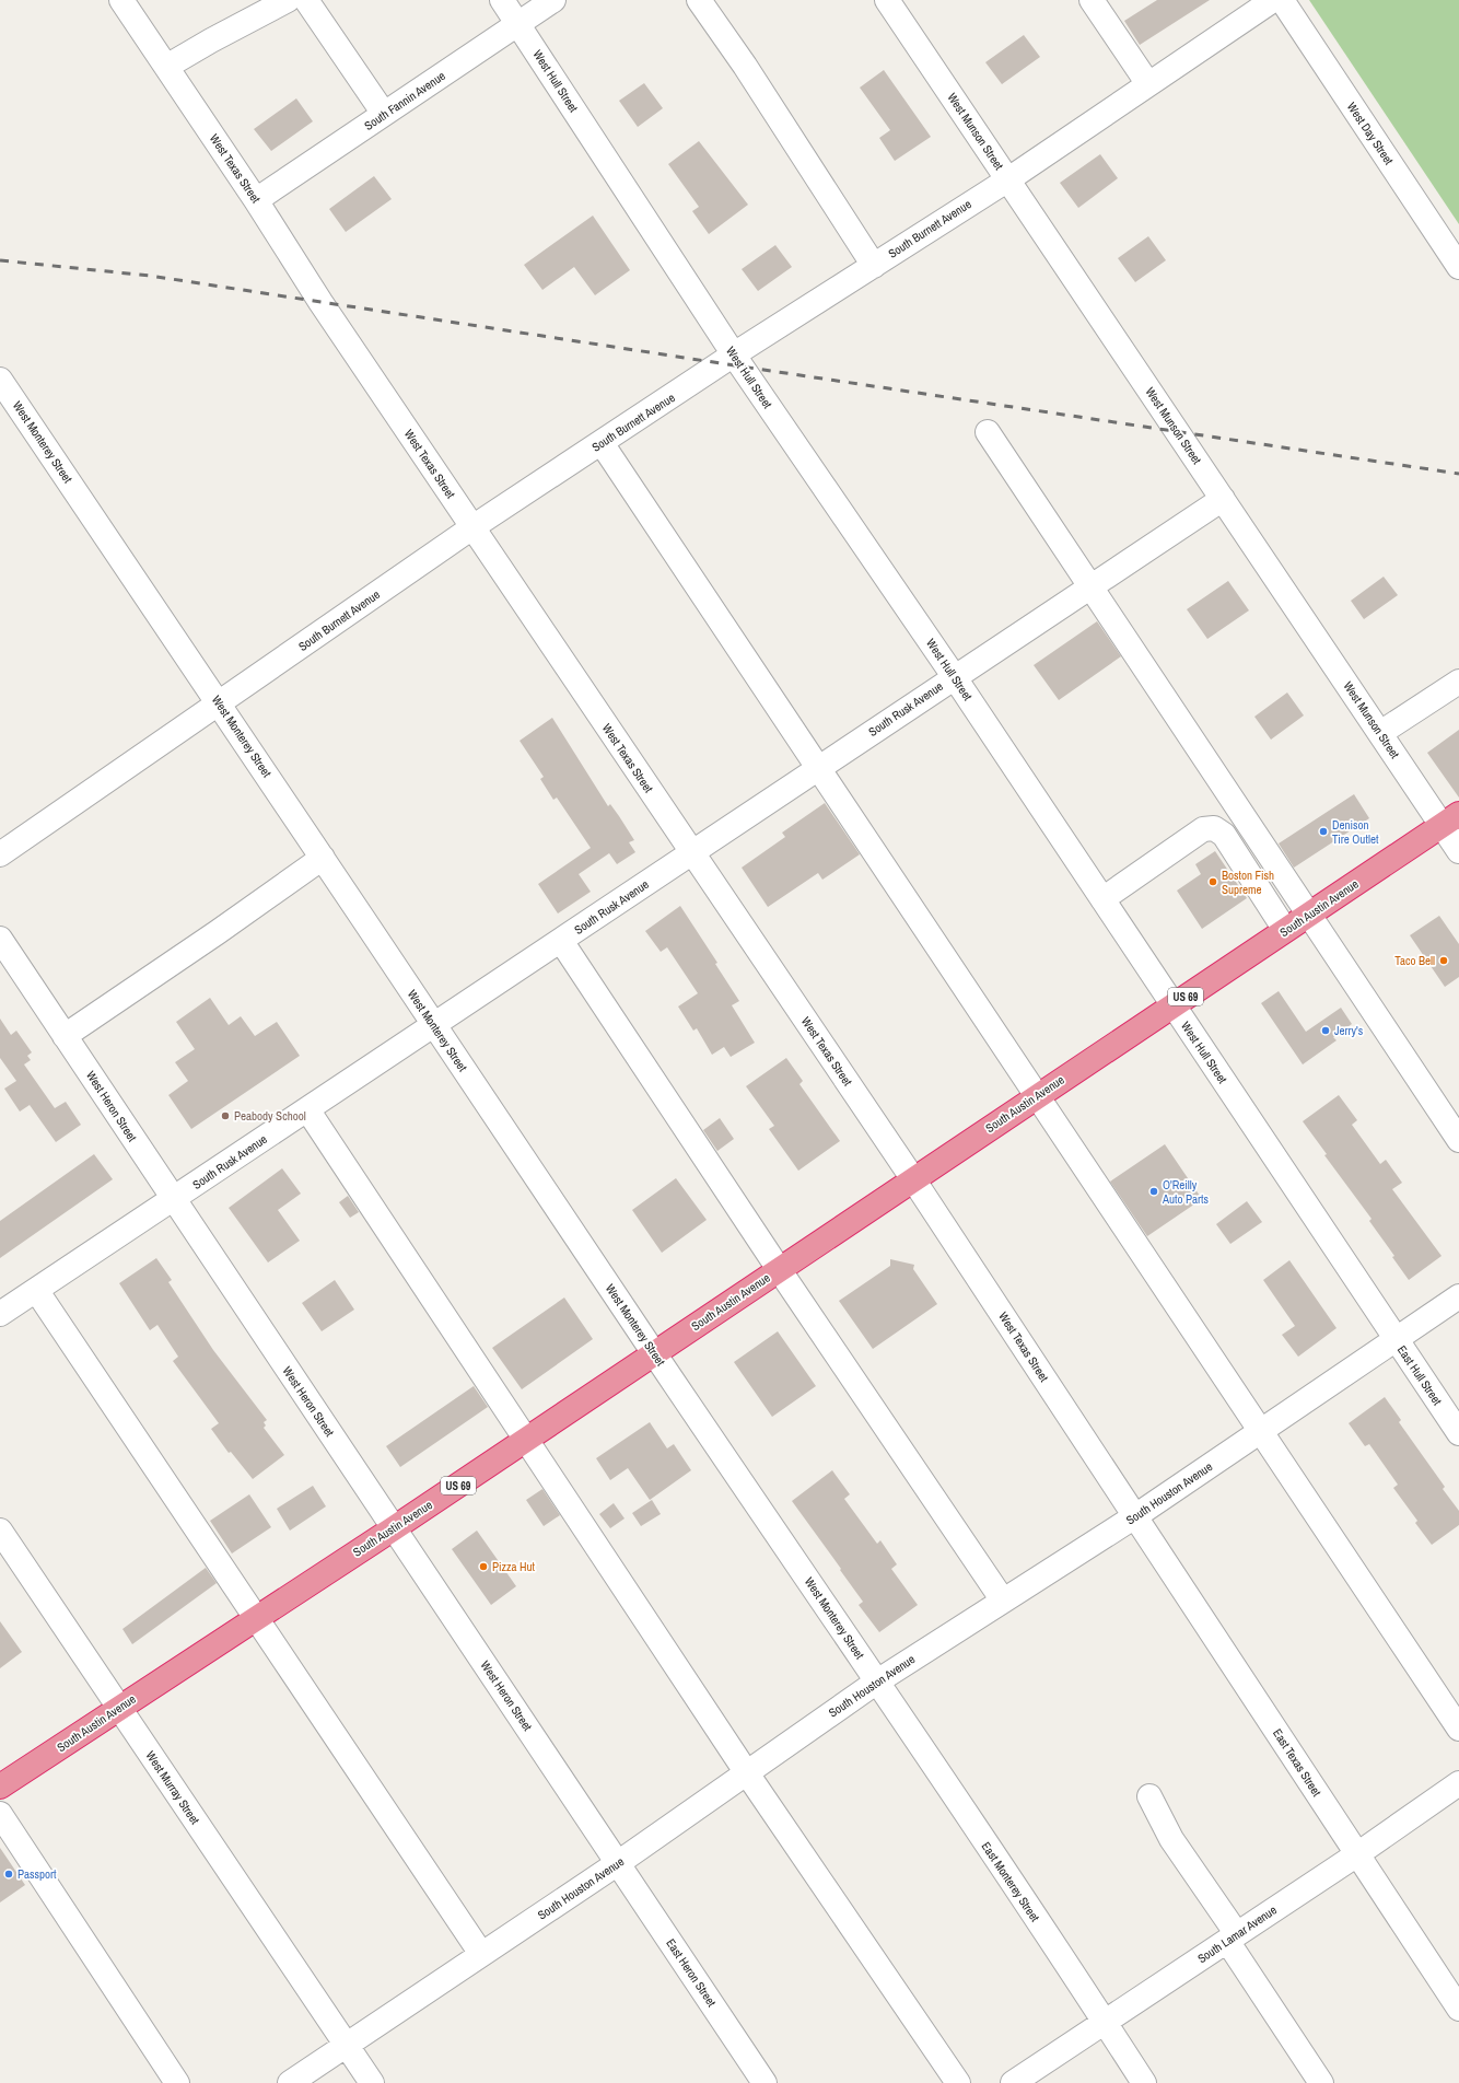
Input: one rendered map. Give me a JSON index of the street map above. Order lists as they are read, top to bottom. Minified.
{"streets":{"highway":["South Austin Avenue","US 69"],"street":["West Hull Street","South Fannin Avenue","West Munson Street","West Day Street","West Texas Street","South Burnett Avenue","West Monterey Street","South Rusk Avenue","West Heron Street","East Hull Street","South Houston Avenue","East Texas Street","West Murray Street","East Monterey Street","South Lamar Avenue","East Heron Street"]},"crossings":[["West Hull Street","South Fannin Avenue"],["West Hull Street","South Burnett Avenue"],["West Hull Street","South Rusk Avenue"],["West Hull Street","South Austin Avenue"],["West Hull Street","East Hull Street"],["West Hull Street","South Houston Avenue"],["South Fannin Avenue","West Texas Street"],["West Munson Street","South Burnett Avenue"],["West Munson Street","South Rusk Avenue"],["West Munson Street","South Austin Avenue"],["West Texas Street","South Burnett Avenue"],["West Texas Street","South Rusk Avenue"],["West Texas Street","South Austin Avenue"],["West Texas Street","South Houston Avenue"],["West Texas Street","East Texas Street"],["South Burnett Avenue","West Monterey Street"],["West Monterey Street","South Rusk Avenue"],["West Monterey Street","South Austin Avenue"],["West Monterey Street","South Houston Avenue"],["West Monterey Street","East Monterey Street"],["South Rusk Avenue","West Heron Street"],["South Austin Avenue","West Heron Street"],["South Austin Avenue","West Murray Street"],["West Heron Street","South Houston Avenue"],["West Heron Street","East Heron Street"],["East Hull Street","South Houston Avenue"],["South Houston Avenue","East Texas Street"],["South Houston Avenue","West Murray Street"],["South Houston Avenue","East Monterey Street"],["South Houston Avenue","East Heron Street"],["East Texas Street","South Lamar Avenue"],["East Monterey Street","South Lamar Avenue"]],"places":["Denison Tire Outlet","Boston Fish Supreme","Taco Bell","Jerry's","Peabody School","O'Reilly Auto Parts","Pizza Hut","Passport"]}
